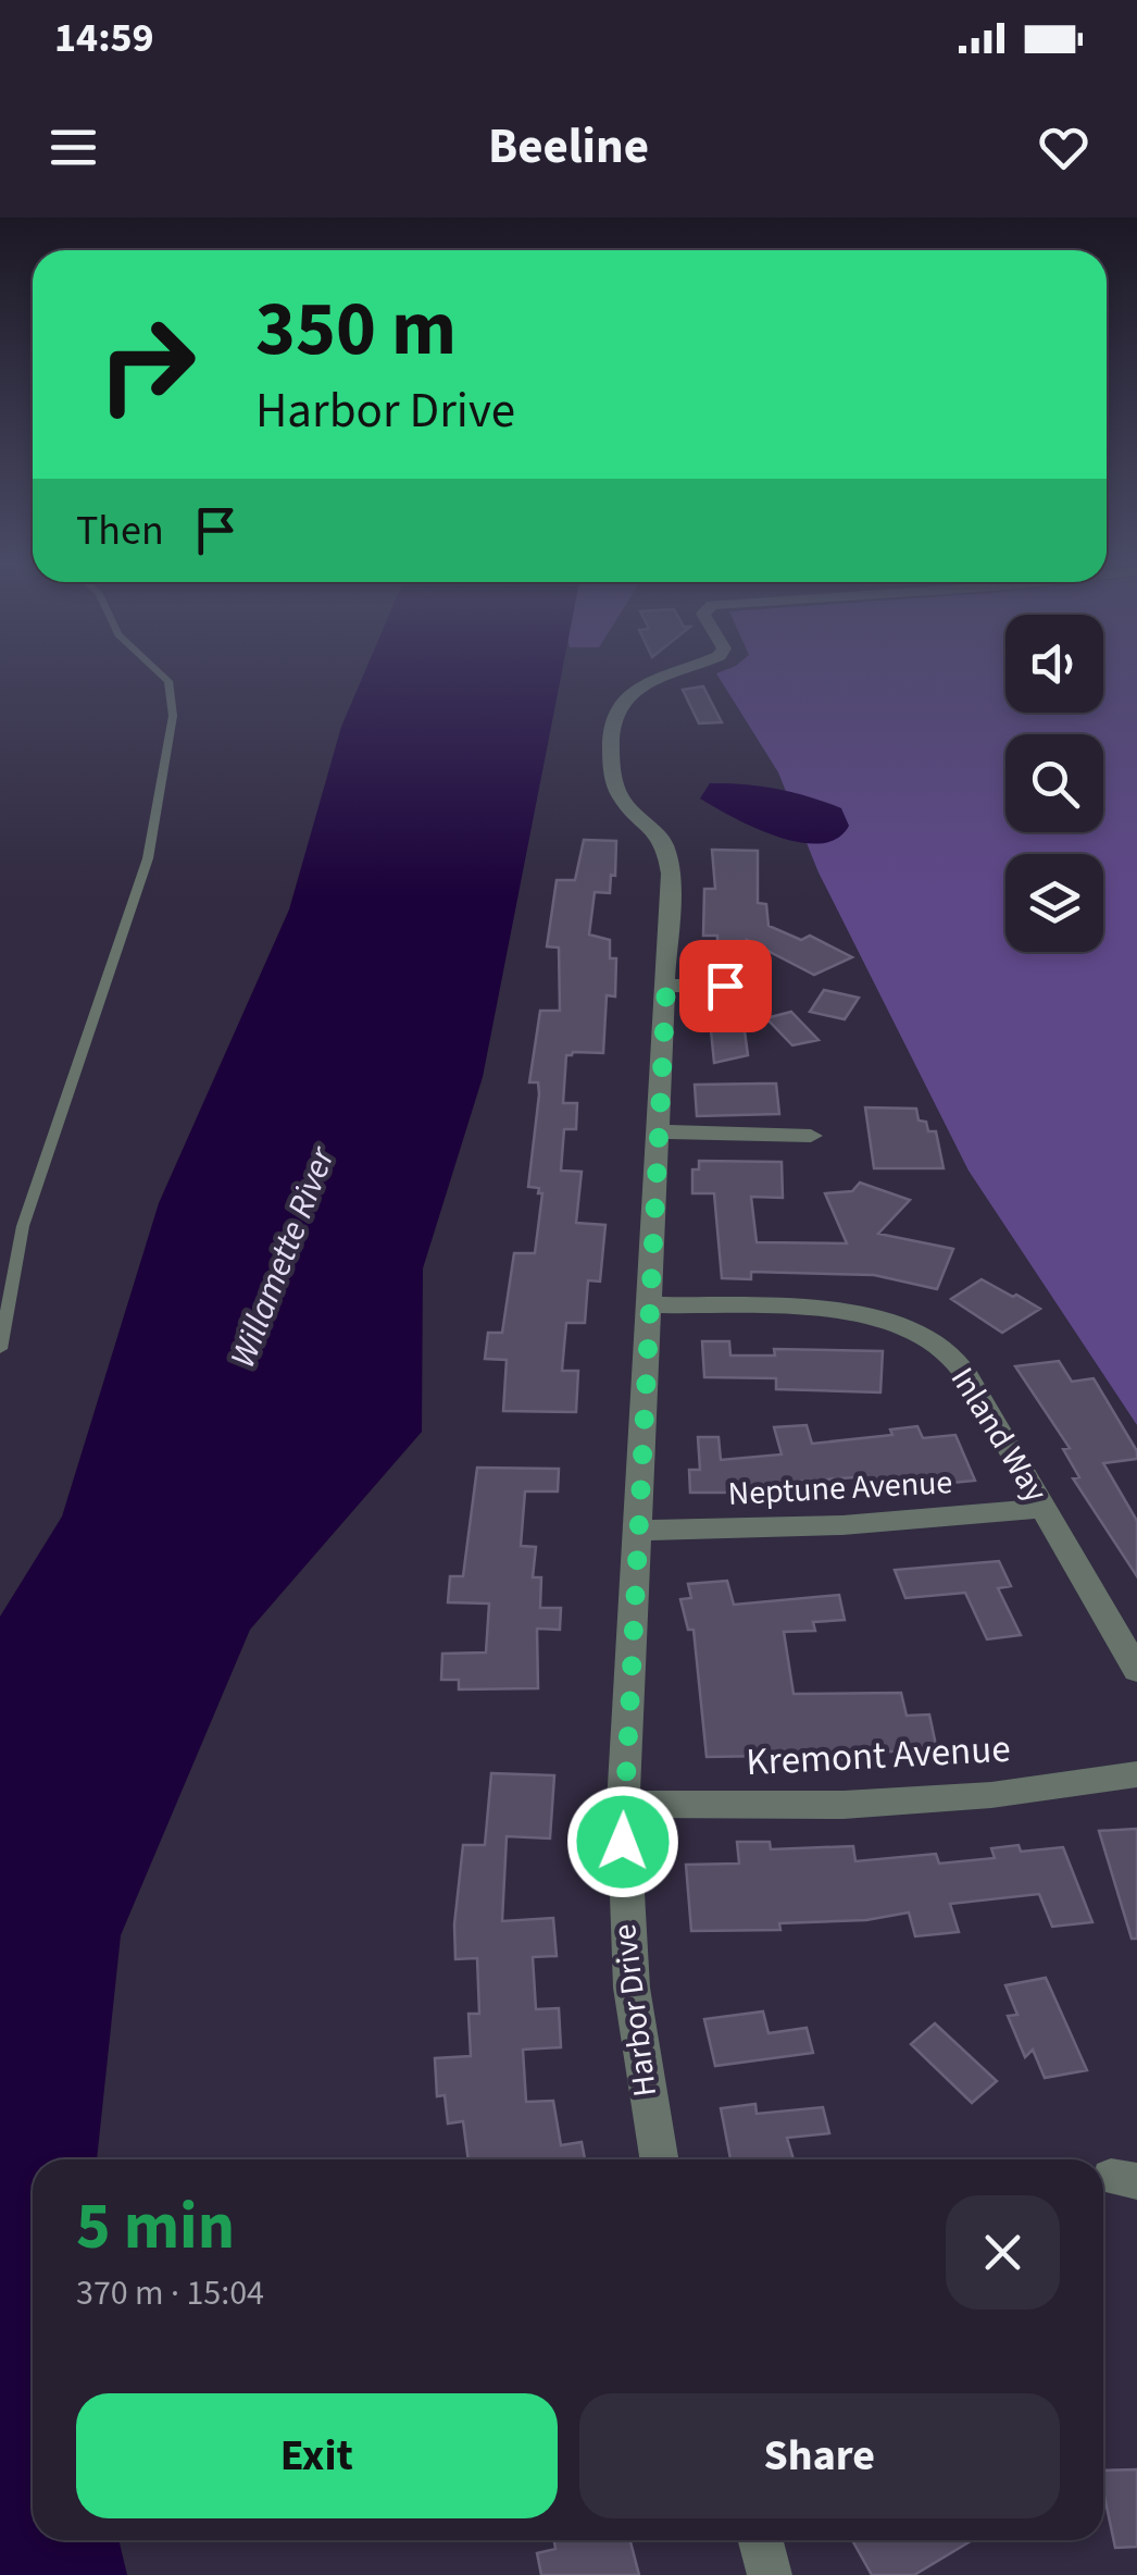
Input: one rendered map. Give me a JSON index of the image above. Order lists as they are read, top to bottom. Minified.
{"streets":{"street":["Inland Way","Neptune Avenue","Kremont Avenue","Harbor Drive"]},"crossings":[["Inland Way","Neptune Avenue"],["Inland Way","Harbor Drive"],["Neptune Avenue","Harbor Drive"],["Kremont Avenue","Harbor Drive"]],"water":["Willamette River"],"page":{"status":"14:59","header":"Beeline","turn":["350 m","Harbor Drive"],"then":"Then","heading":["5 min","370 m · 15:04"],"buttons":["Exit","Share"]}}
